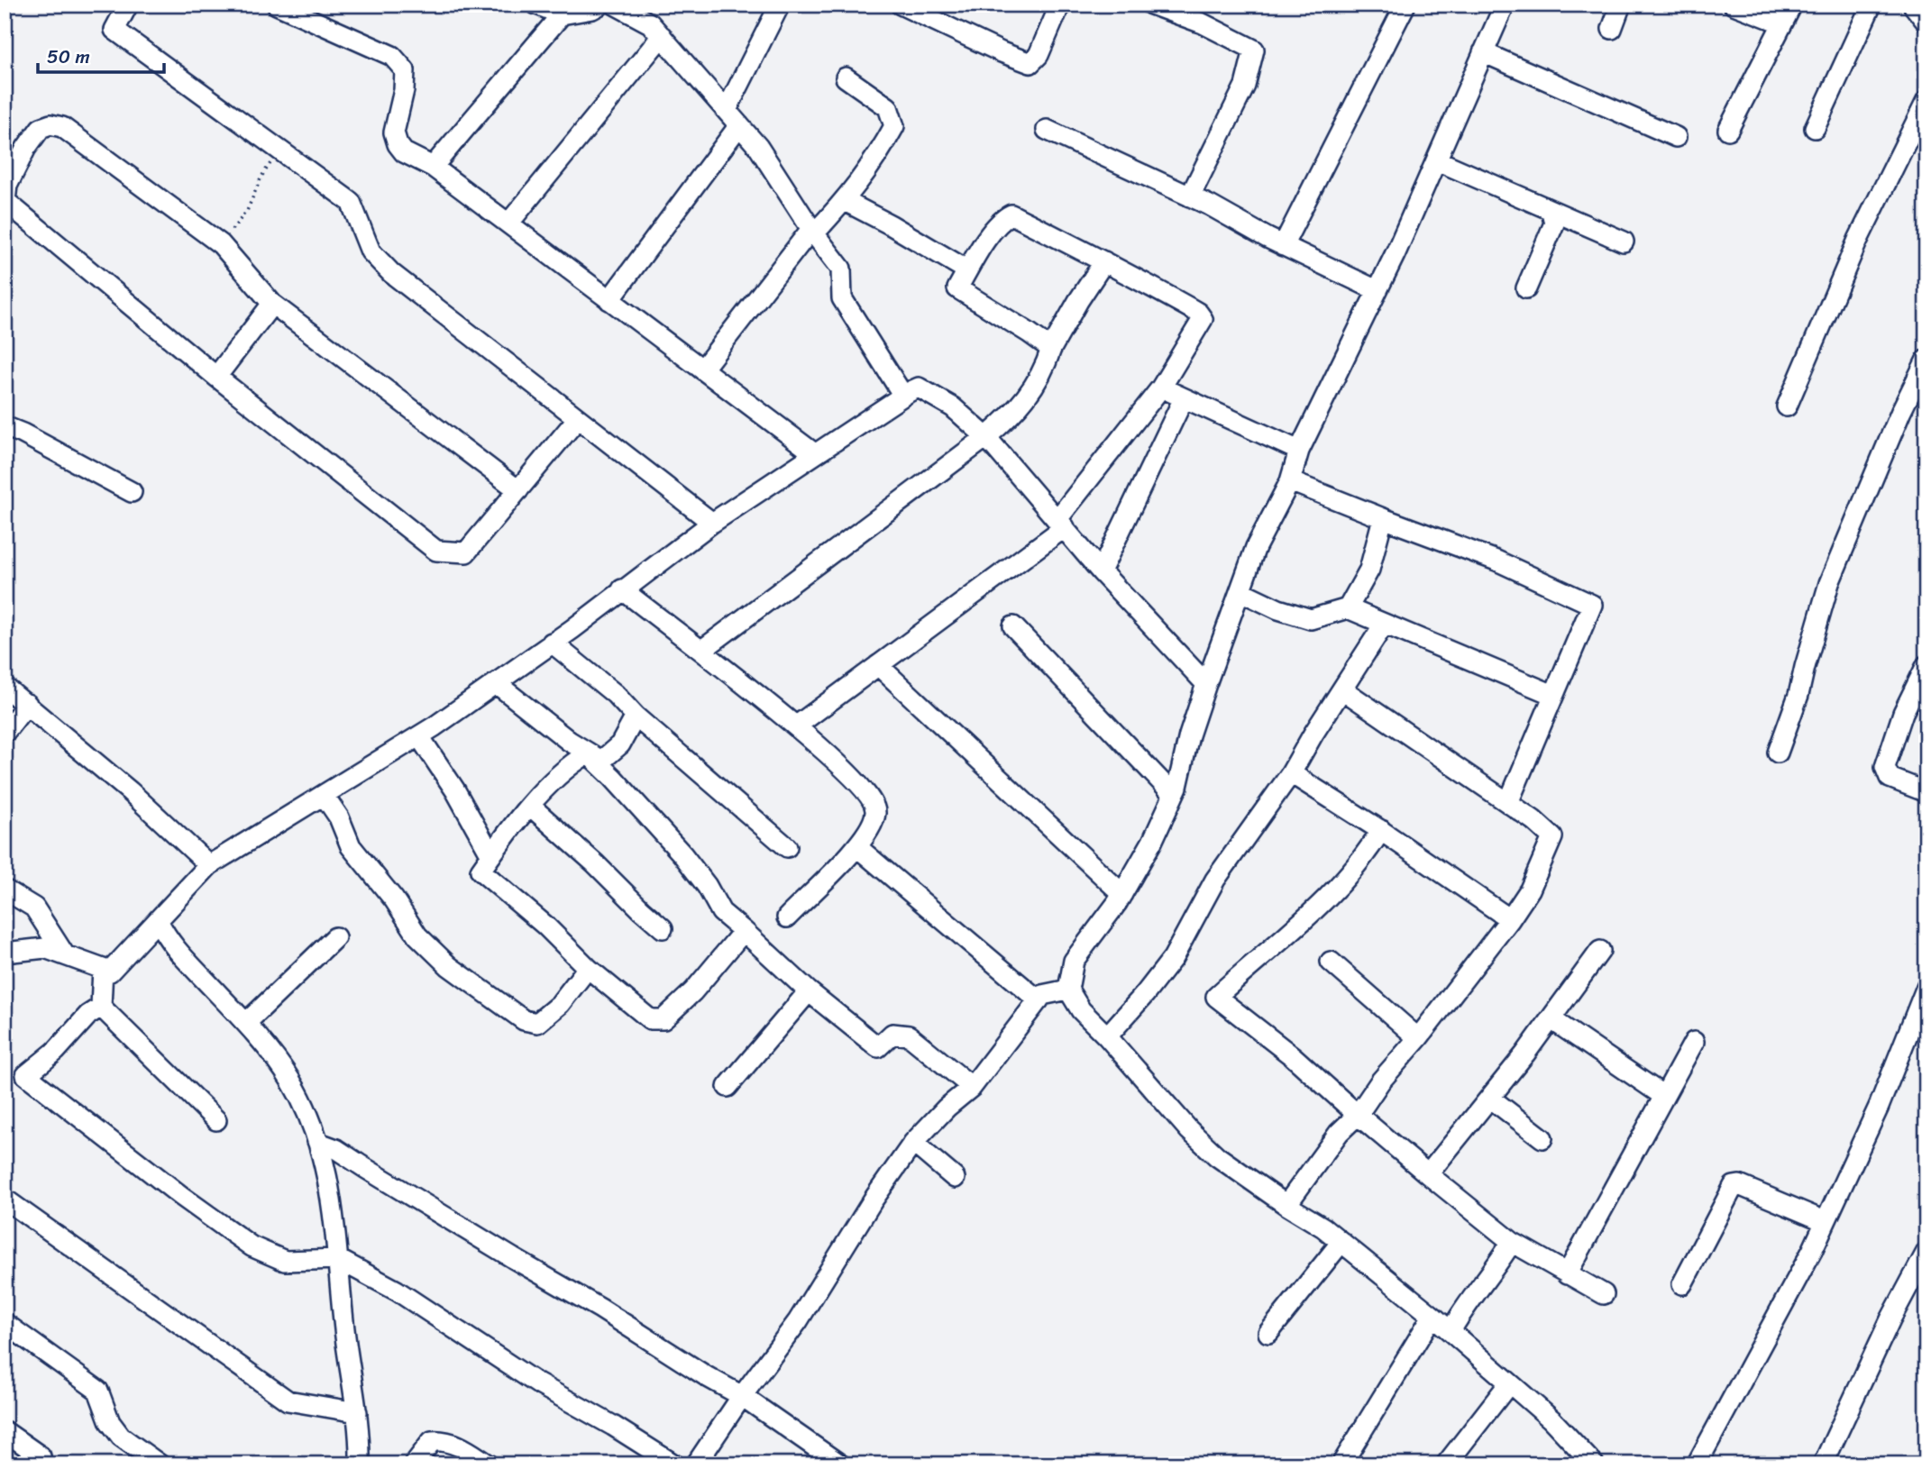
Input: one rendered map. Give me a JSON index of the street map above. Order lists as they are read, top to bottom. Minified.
{"scale_bar":"50 m"}
